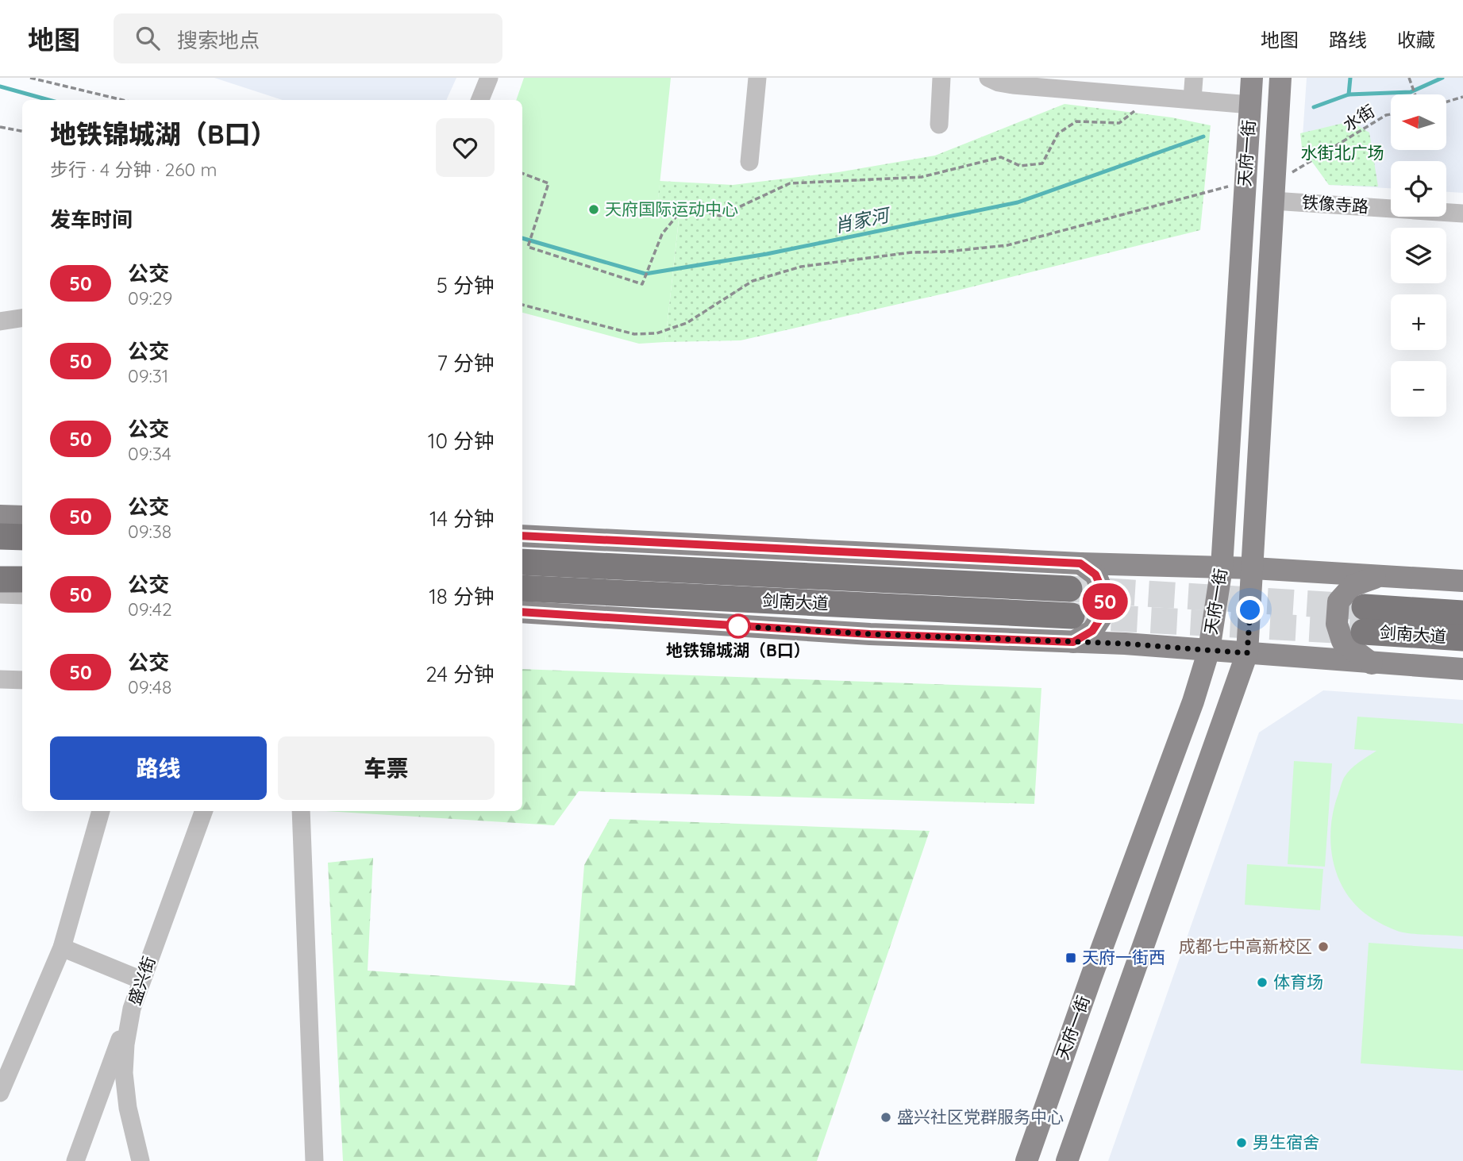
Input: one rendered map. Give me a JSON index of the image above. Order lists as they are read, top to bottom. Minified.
{"streets":{"highway":["剑南大道"],"main road":["天府一街"],"street":["铁像寺路","盛兴街"],"path":["水街"]},"crossings":[["水街","天府一街"],["水街","铁像寺路"],["天府一街","铁像寺路"]],"water":["肖家河"],"parks":["水街北广场"],"places":{"other":["天府国际运动中心","地铁锦城湖（B口）","成都七中高新校区","体育场","盛兴社区党群服务中心","男生宿舍"],"transit":["天府一街西"]},"lines":["bus line 50"],"north":"left","page":{"header":"地图","search":"搜索地点","nav":["地图","路线","收藏"],"on_map":"50","map_buttons":["+","−"],"heading":[["地铁锦城湖（B口）","步行 · 4 分钟 · 260 m"],"发车时间"],"list":[{"mark":"50","name":"公交","note":"09:29","value":"5 分钟"},{"mark":"50","name":"公交","note":"09:31","value":"7 分钟"},{"mark":"50","name":"公交","note":"09:34","value":"10 分钟"},{"mark":"50","name":"公交","note":"09:38","value":"14 分钟"},{"mark":"50","name":"公交","note":"09:42","value":"18 分钟"},{"mark":"50","name":"公交","note":"09:48","value":"24 分钟"}],"buttons":["路线","车票"]}}
